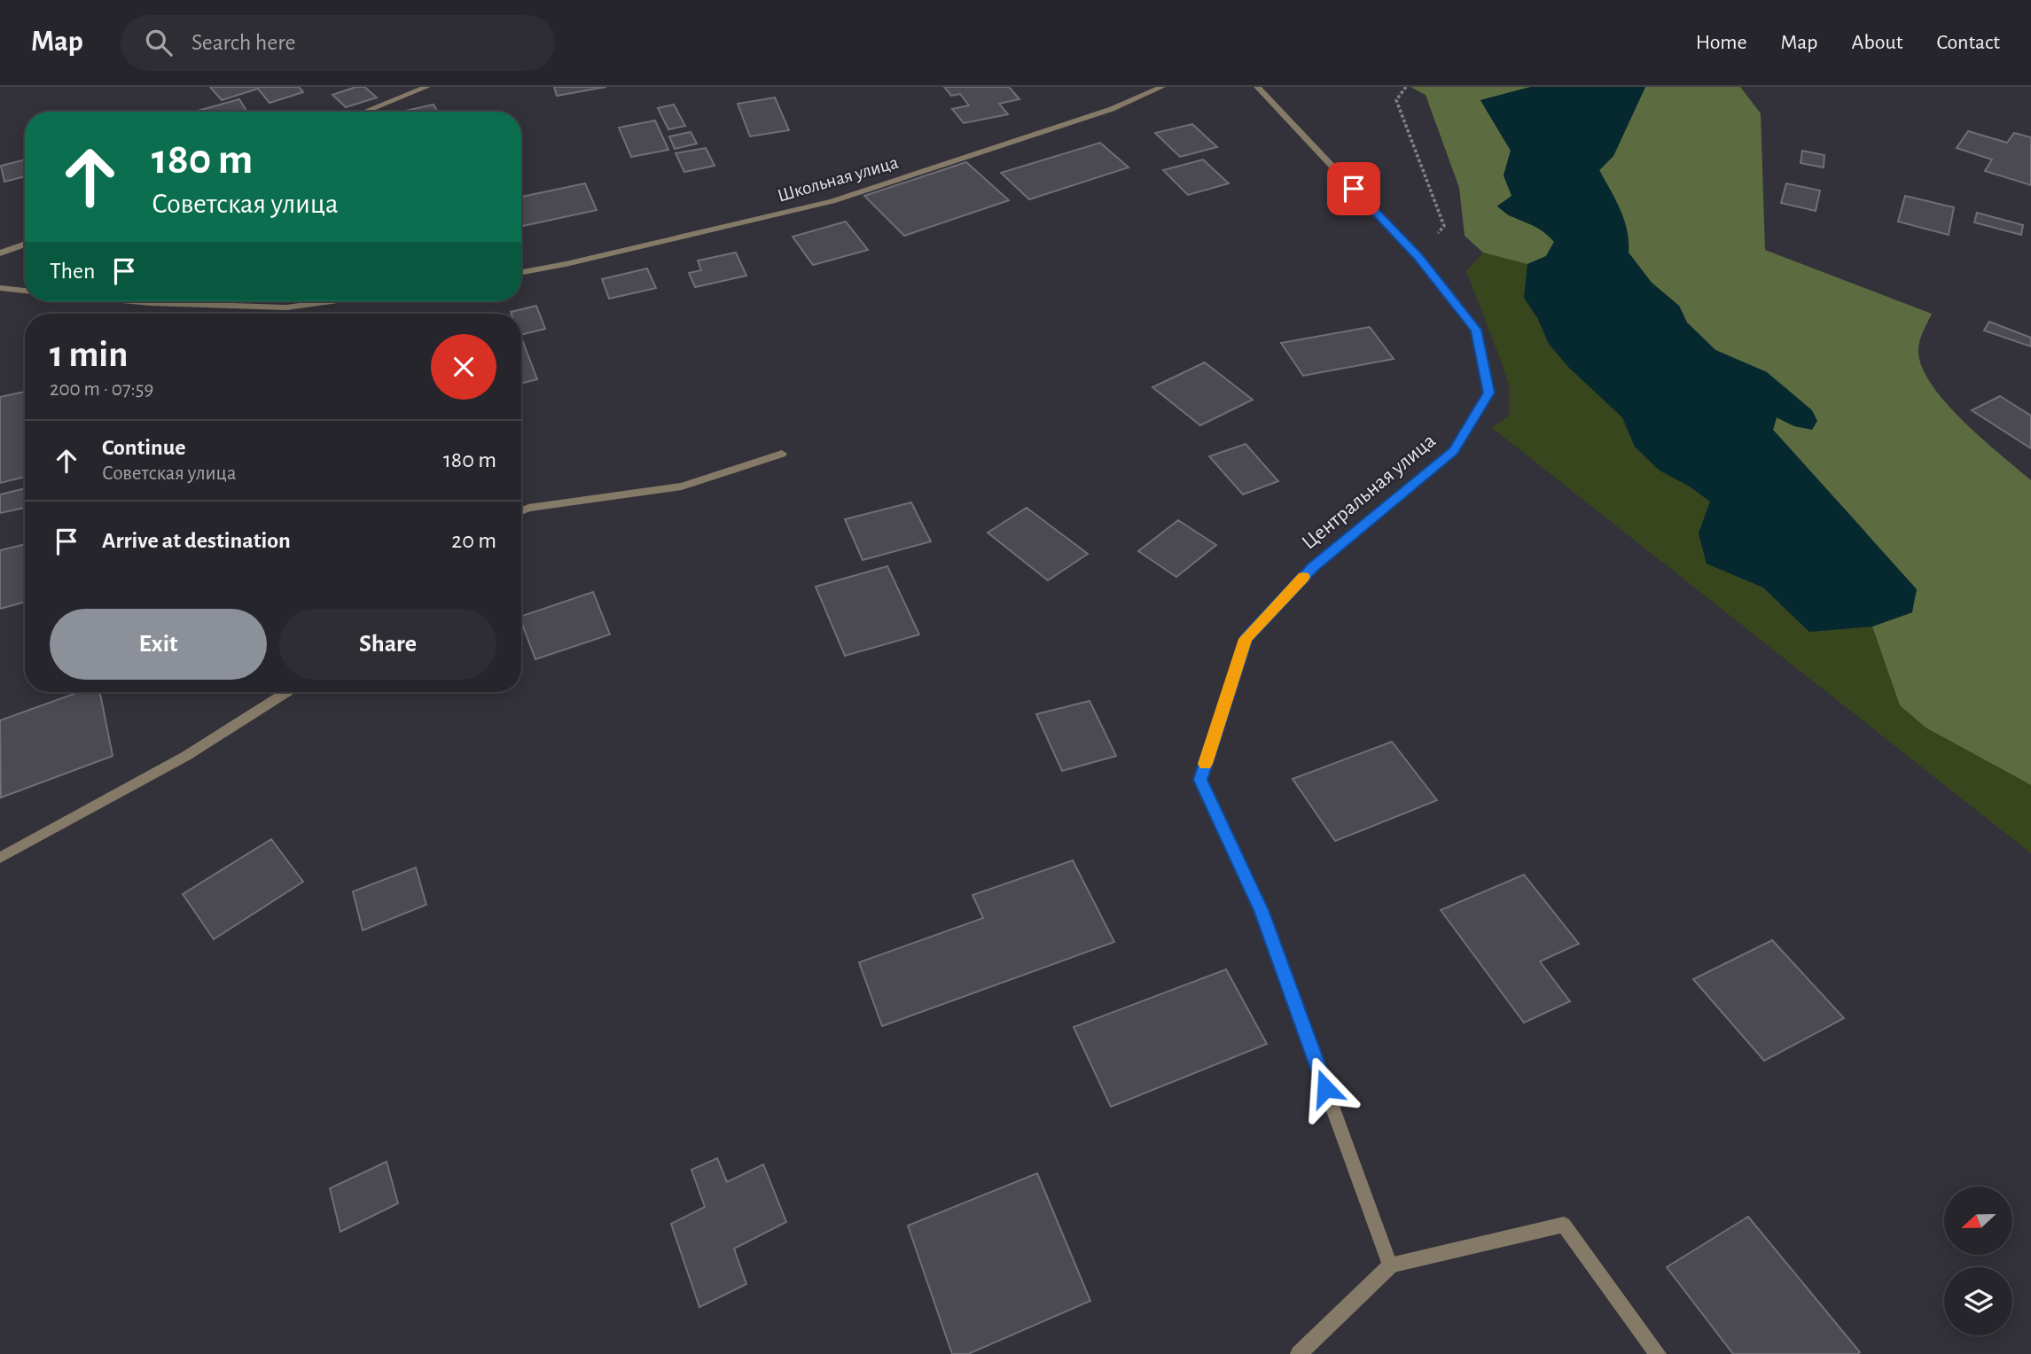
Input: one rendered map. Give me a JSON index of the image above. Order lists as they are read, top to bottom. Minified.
{"streets":{"street":["Школьная улица","Центральная улица"]},"north":"left","page":{"header":"Map","search":"Search here","nav":["Home","Map","About","Contact"],"turn":["180 m","Советская улица"],"then":"Then","heading":["1 min","200 m · 07:59"],"list":[{"name":"Continue","note":"Советская улица","value":"180 m"},{"name":"Arrive at destination","value":"20 m"}],"buttons":["Exit","Share"]}}
